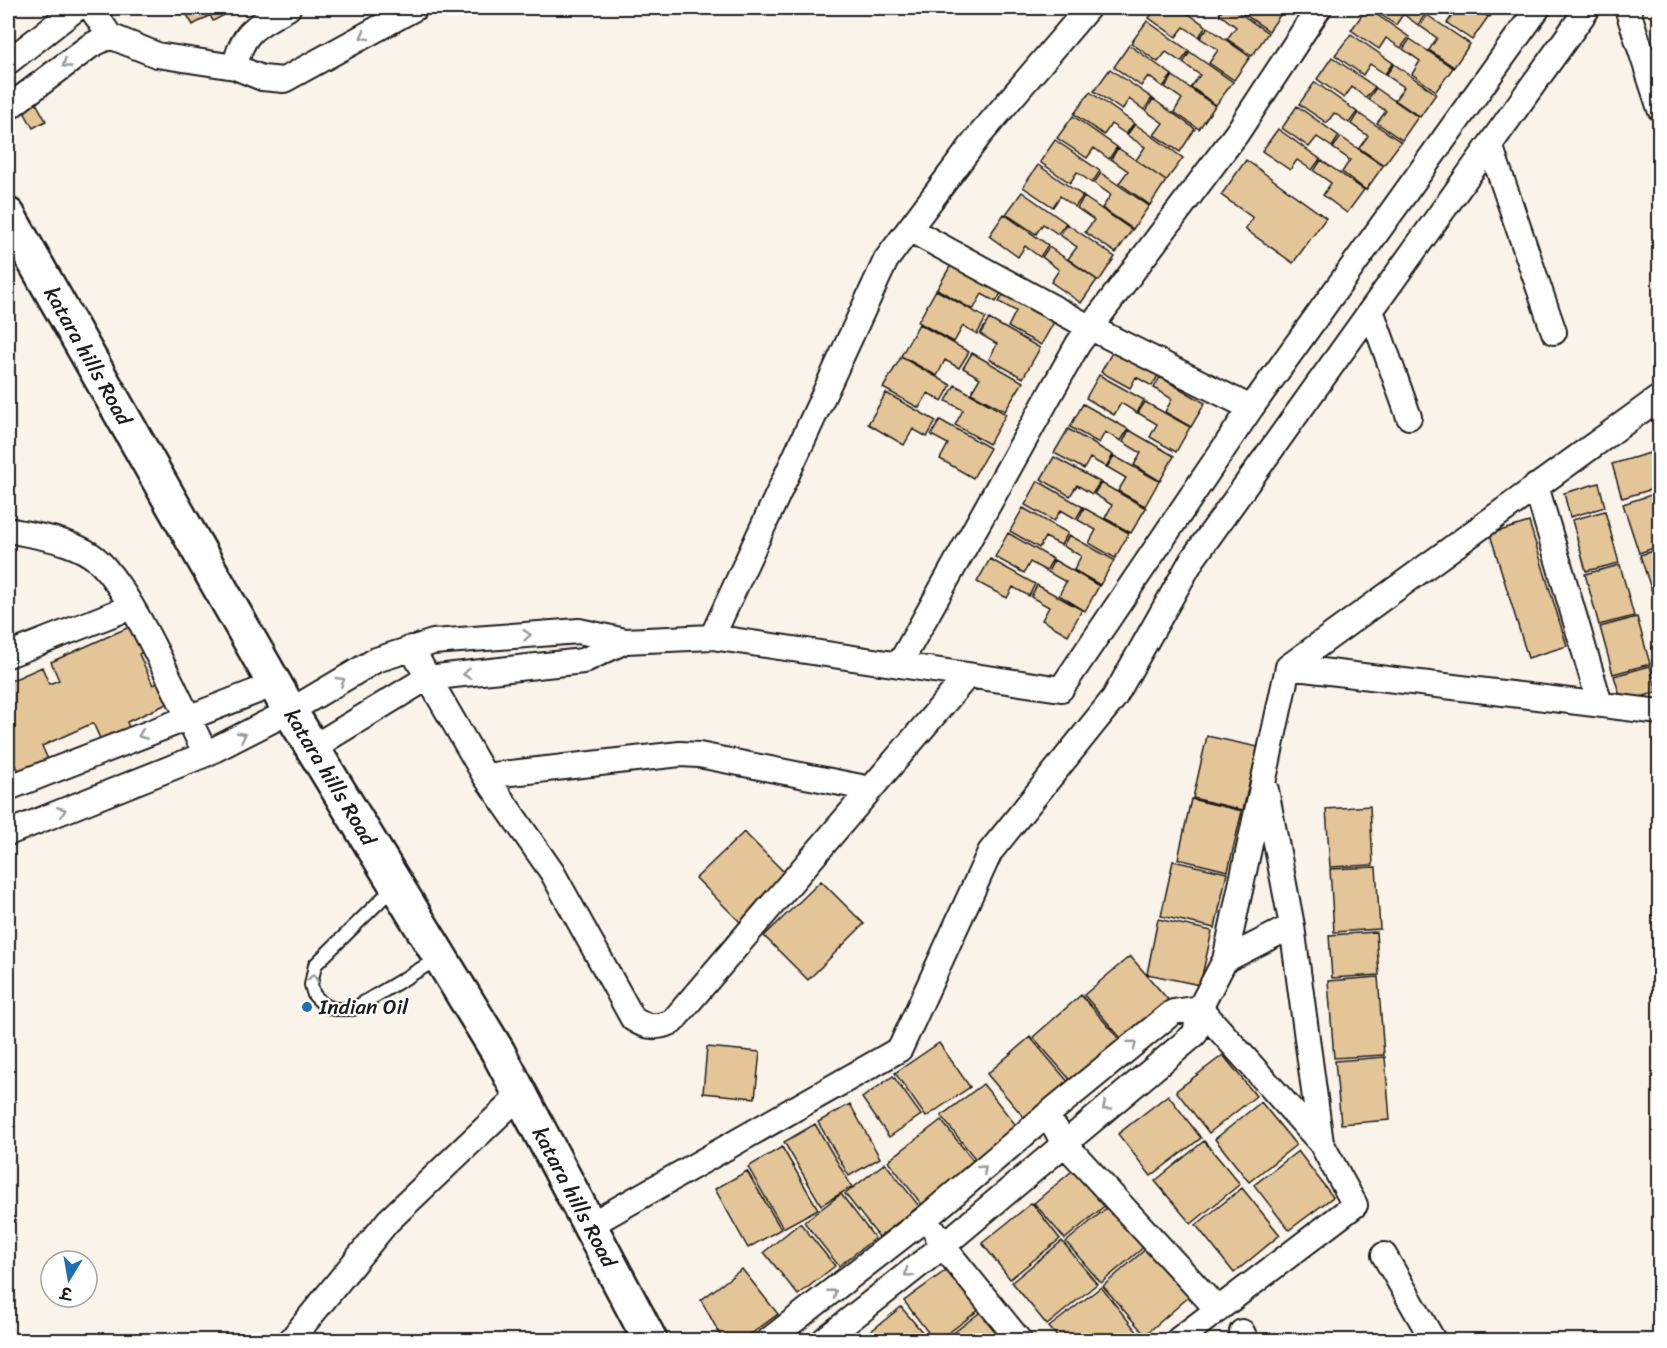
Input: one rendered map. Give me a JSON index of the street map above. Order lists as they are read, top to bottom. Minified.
{"streets":{"main road":["katara hills Road"]},"places":["Indian Oil"],"north":"bottom"}
